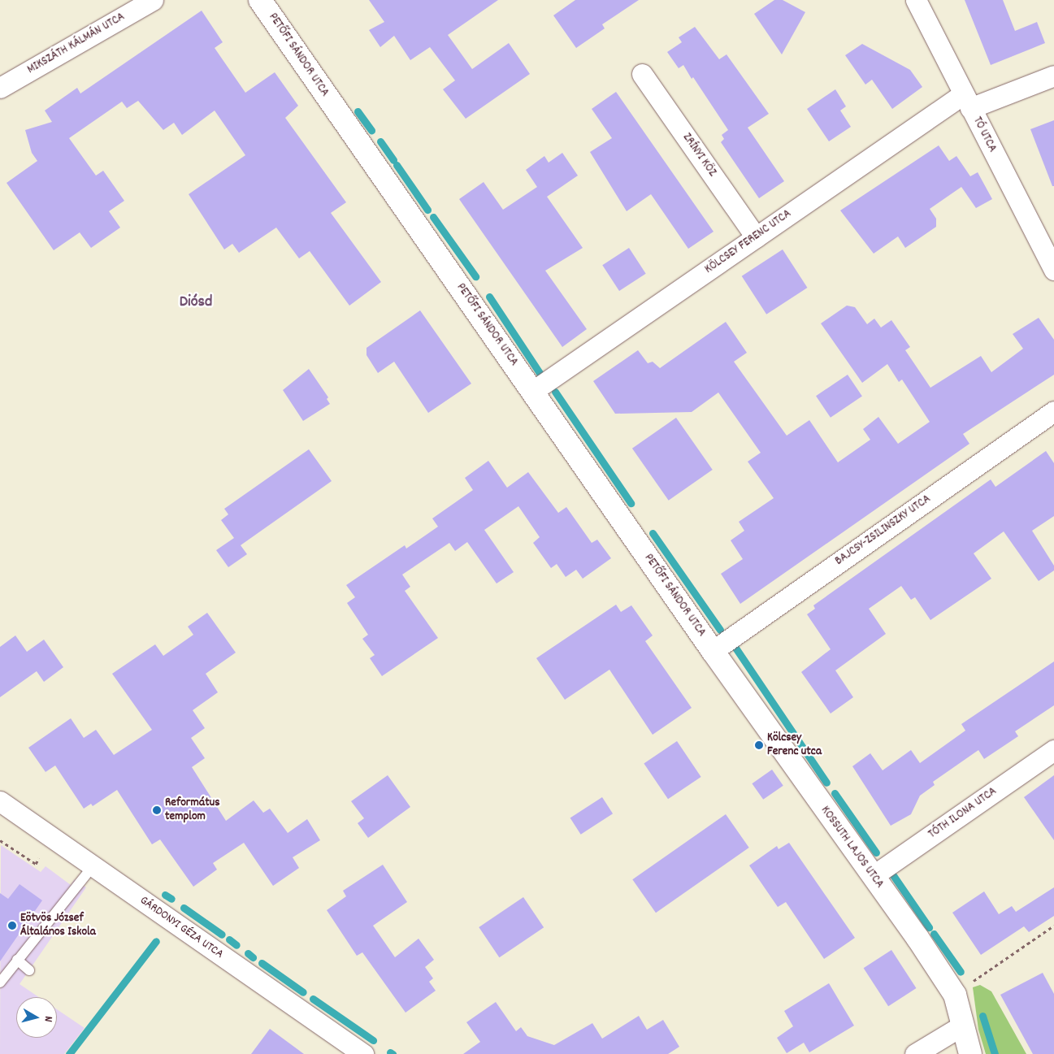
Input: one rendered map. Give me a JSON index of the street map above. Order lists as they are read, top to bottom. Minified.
{"streets":{"street":["MIKSZÁTH KÁLMÁN UTCA","PETŐFI SÁNDOR UTCA","TÓ UTCA","ZRÍNYI KÖZ","KÖLCSEY FERENC UTCA","BAJCSY-ZSILINSZKY UTCA","TÓTH ILONA UTCA","KOSSUTH LAJOS UTCA","GÁRDONYI GÉZA UTCA"]},"crossings":[["PETŐFI SÁNDOR UTCA","KÖLCSEY FERENC UTCA"],["PETŐFI SÁNDOR UTCA","BAJCSY-ZSILINSZKY UTCA"],["PETŐFI SÁNDOR UTCA","KOSSUTH LAJOS UTCA"],["TÓ UTCA","KÖLCSEY FERENC UTCA"],["ZRÍNYI KÖZ","KÖLCSEY FERENC UTCA"],["BAJCSY-ZSILINSZKY UTCA","KOSSUTH LAJOS UTCA"],["TÓTH ILONA UTCA","KOSSUTH LAJOS UTCA"]],"districts":["Diósd"],"places":["Kölcsey Ferenc utca","Református templom","Eötvös József Általános Iskola"],"north":"right"}
